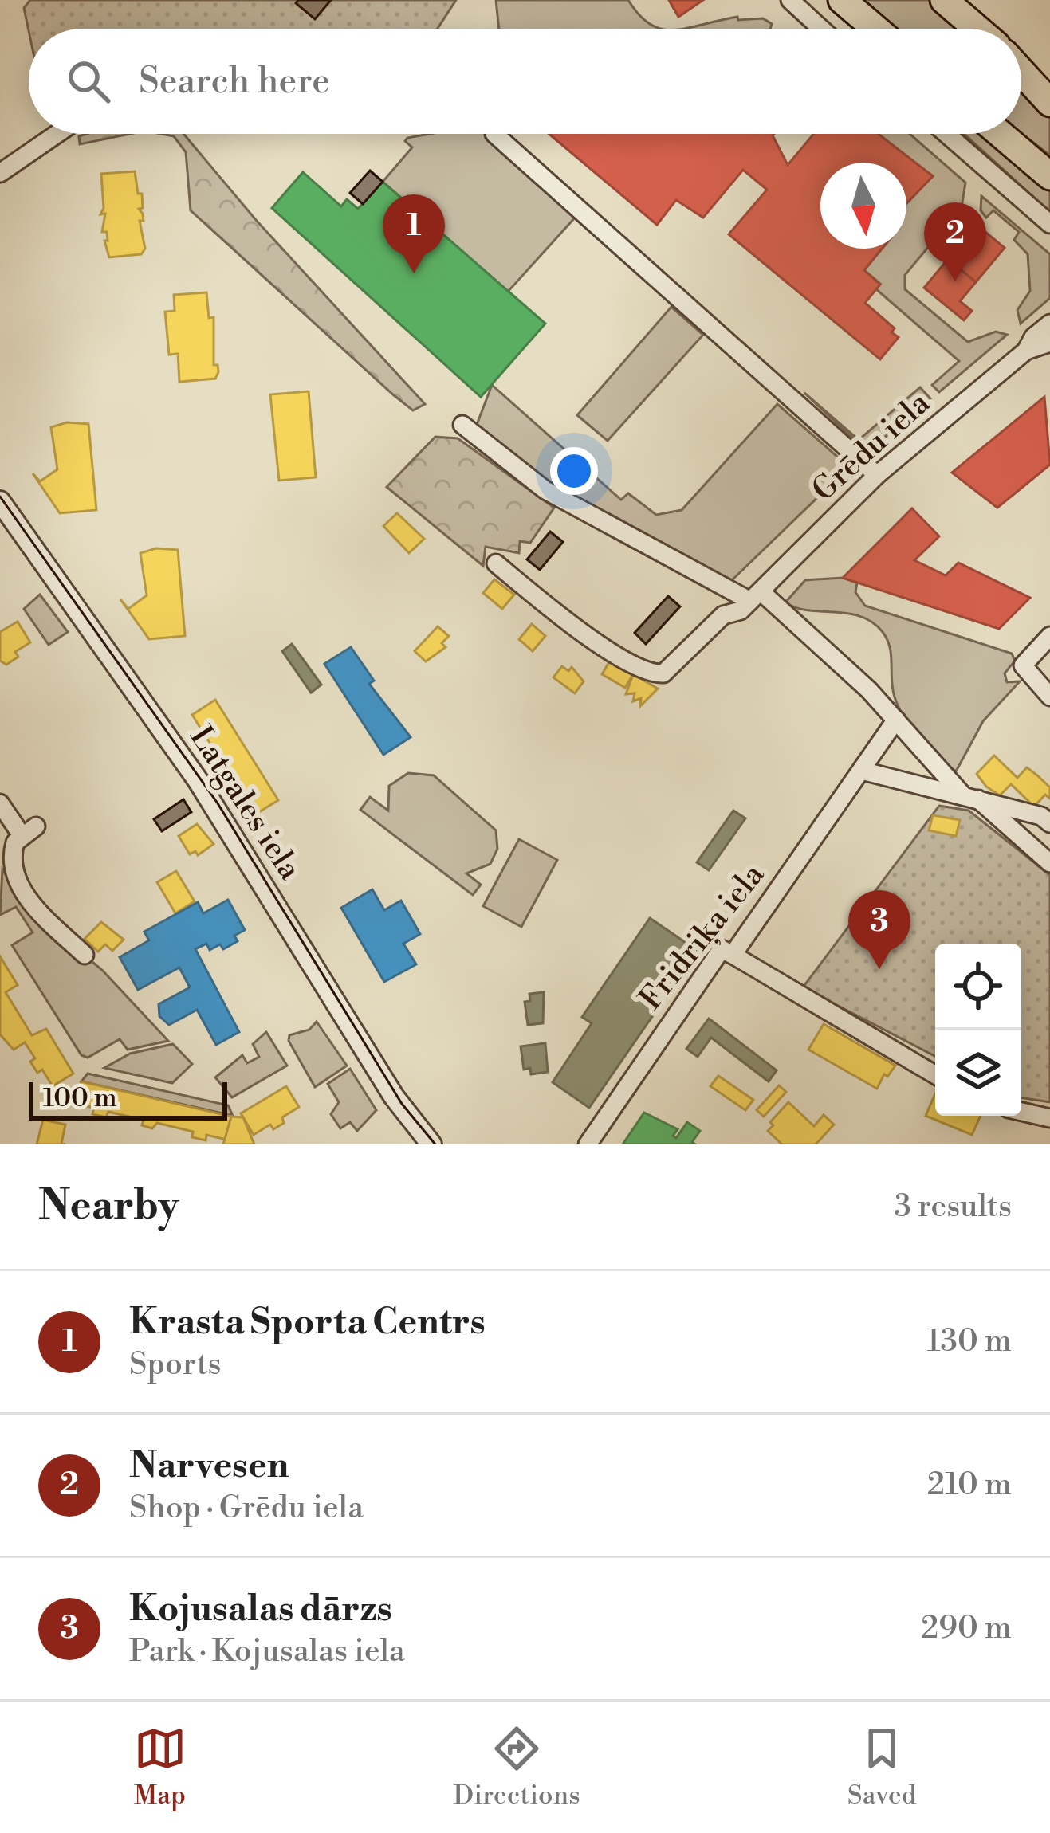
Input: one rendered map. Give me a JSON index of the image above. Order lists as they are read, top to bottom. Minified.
{"streets":{"street":["Grēdu iela","Latgales iela","Fridriķa iela"]},"scale_bar":"100 m","north":"bottom","page":{"search":"Search here","pins":["1","2","3"],"scale":"100 m","heading":["Nearby","3 results"],"list":[{"mark":"1","name":"Krasta Sporta Centrs","note":"Sports","value":"130 m"},{"mark":"2","name":"Narvesen","note":"Shop · Grēdu iela","value":"210 m"},{"mark":"3","name":"Kojusalas dārzs","note":"Park · Kojusalas iela","value":"290 m"}],"nav":["Map","Directions","Saved"]}}
